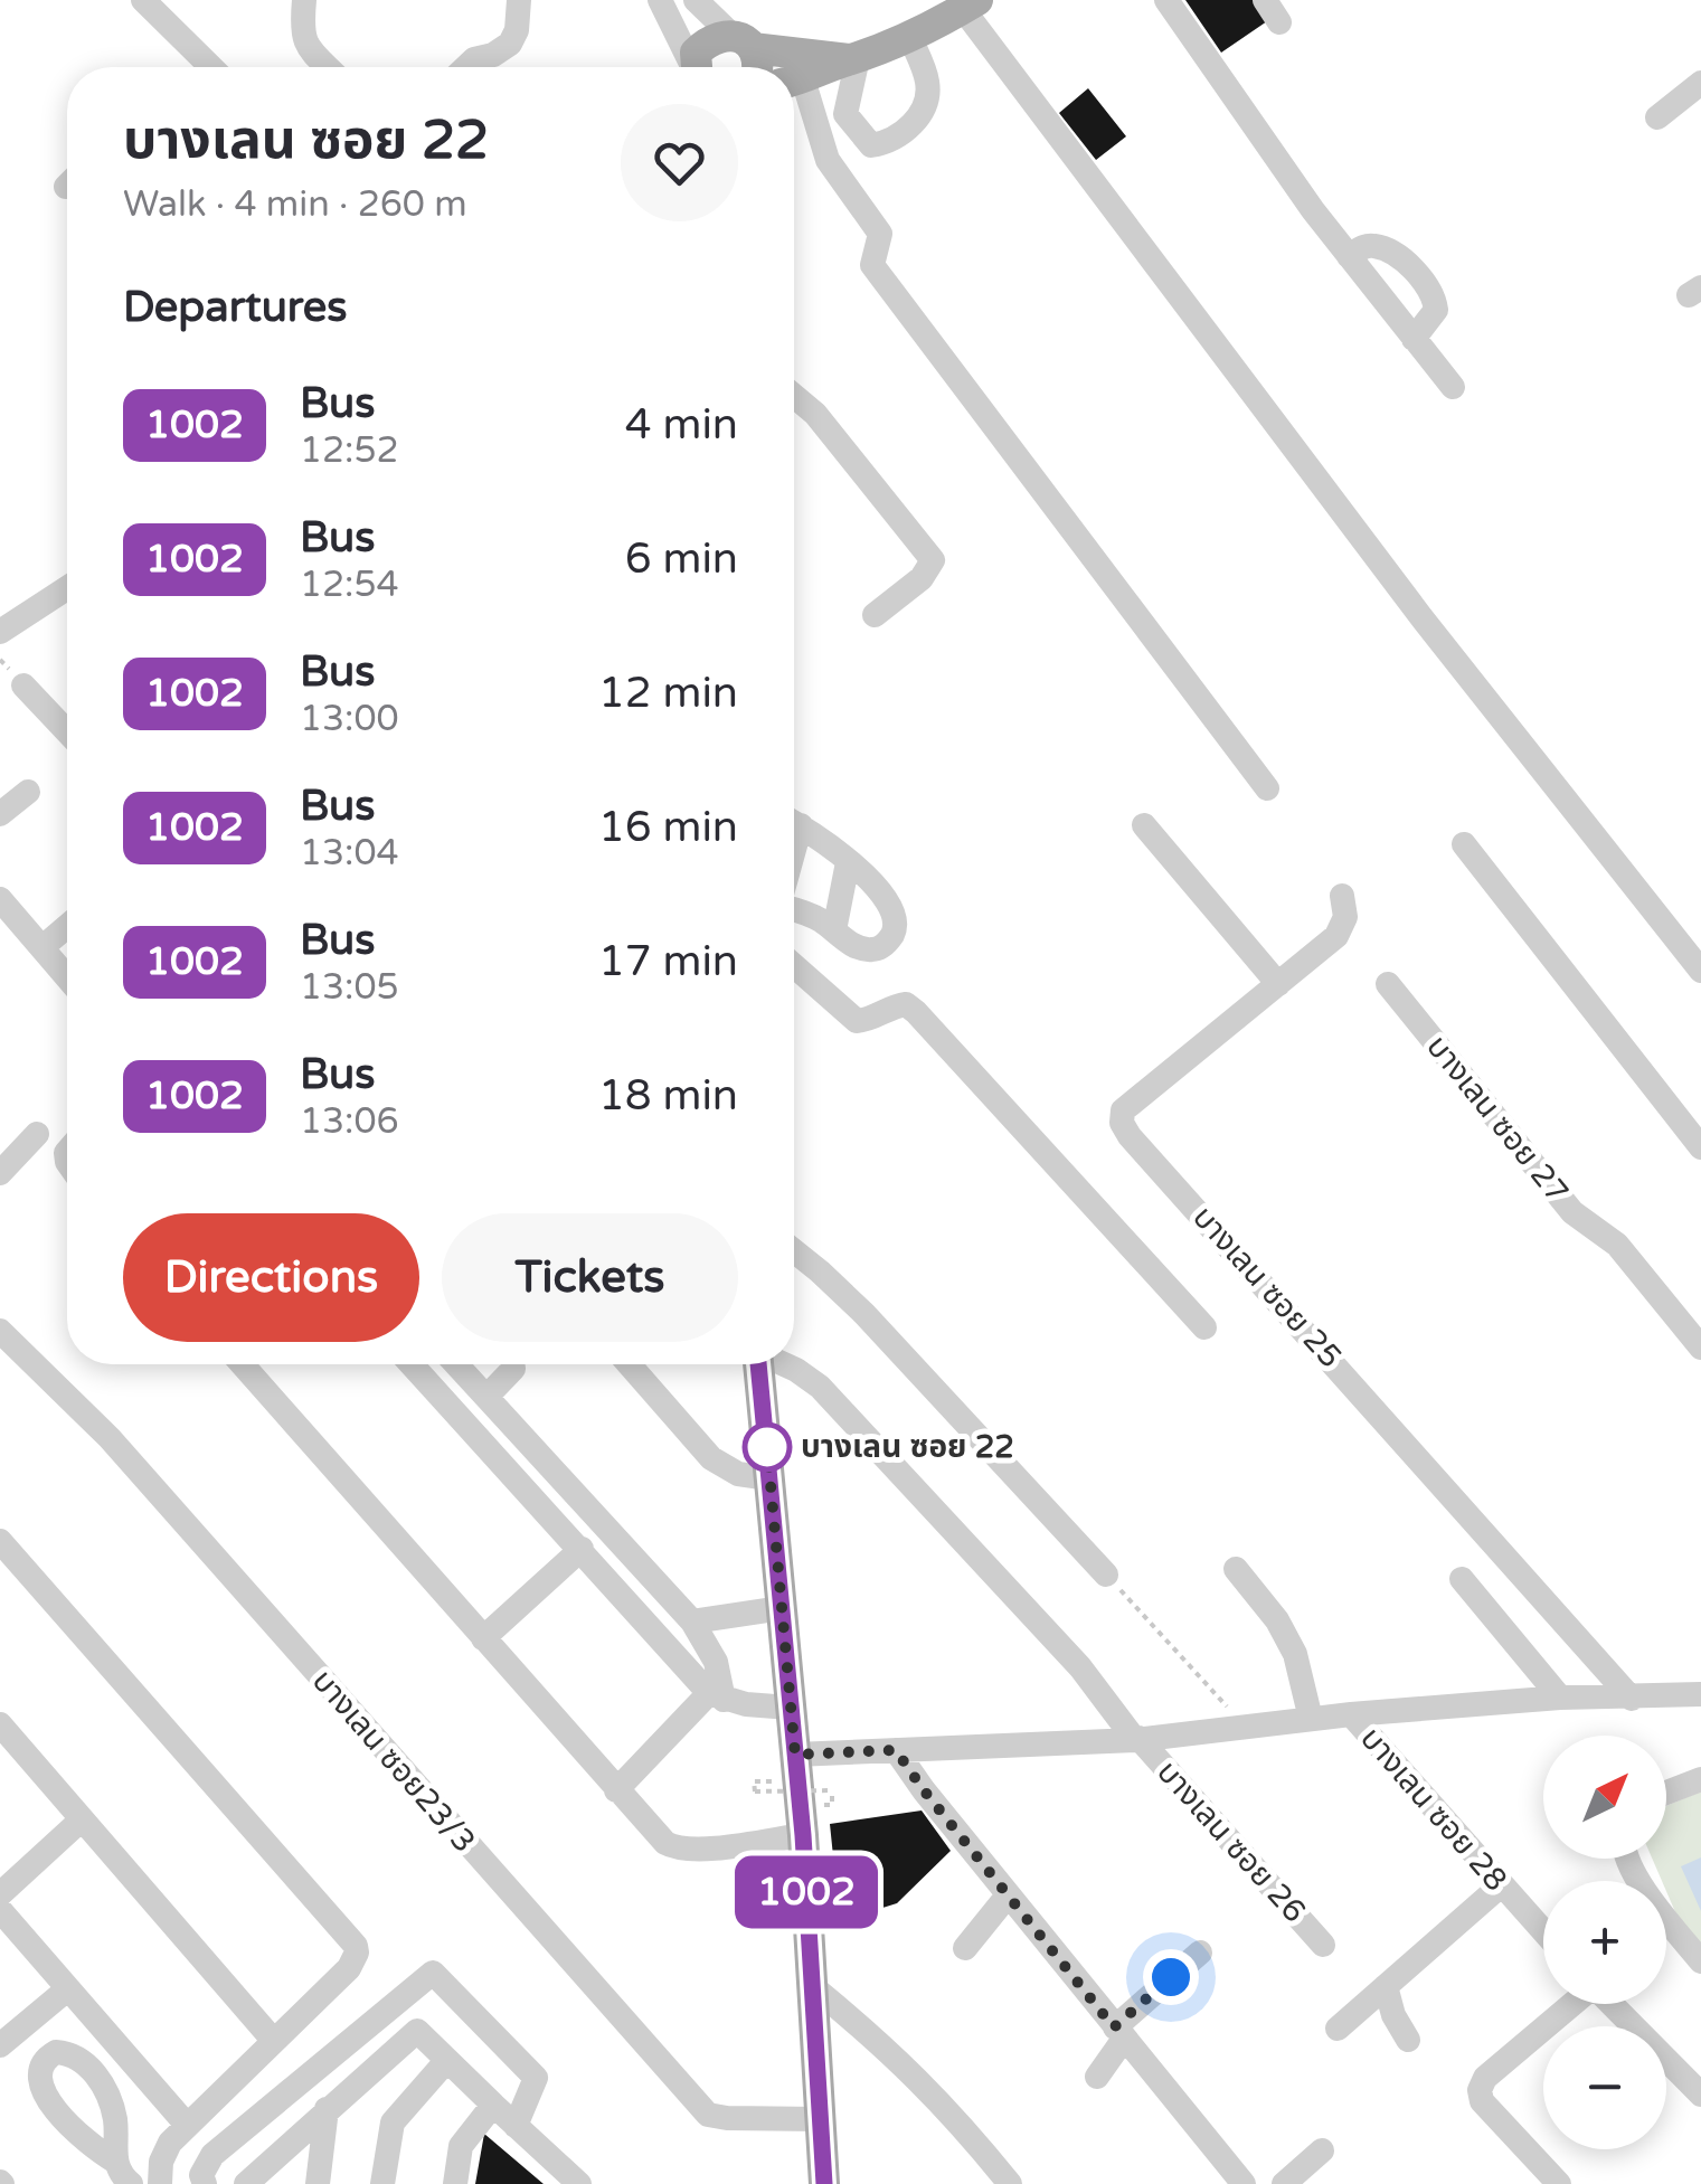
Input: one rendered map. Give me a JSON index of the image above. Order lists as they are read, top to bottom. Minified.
{"streets":{"street":["บางเลน ซอย 27","บางเลน ซอย 25","บางเลน ซอย23/3","บางเลน ซอย 28","บางเลน ซอย 26"]},"places":["บางเลน ซอย 22"],"lines":["bus line 1002"],"north":"top right","page":{"on_map":"1002","heading":[["บางเลน ซอย 22","Walk · 4 min · 260 m"],"Departures"],"list":[{"mark":"1002","name":"Bus","note":"12:52","value":"4 min"},{"mark":"1002","name":"Bus","note":"12:54","value":"6 min"},{"mark":"1002","name":"Bus","note":"13:00","value":"12 min"},{"mark":"1002","name":"Bus","note":"13:04","value":"16 min"},{"mark":"1002","name":"Bus","note":"13:05","value":"17 min"},{"mark":"1002","name":"Bus","note":"13:06","value":"18 min"}],"buttons":["Directions","Tickets"],"map_buttons":["+","−"]}}
